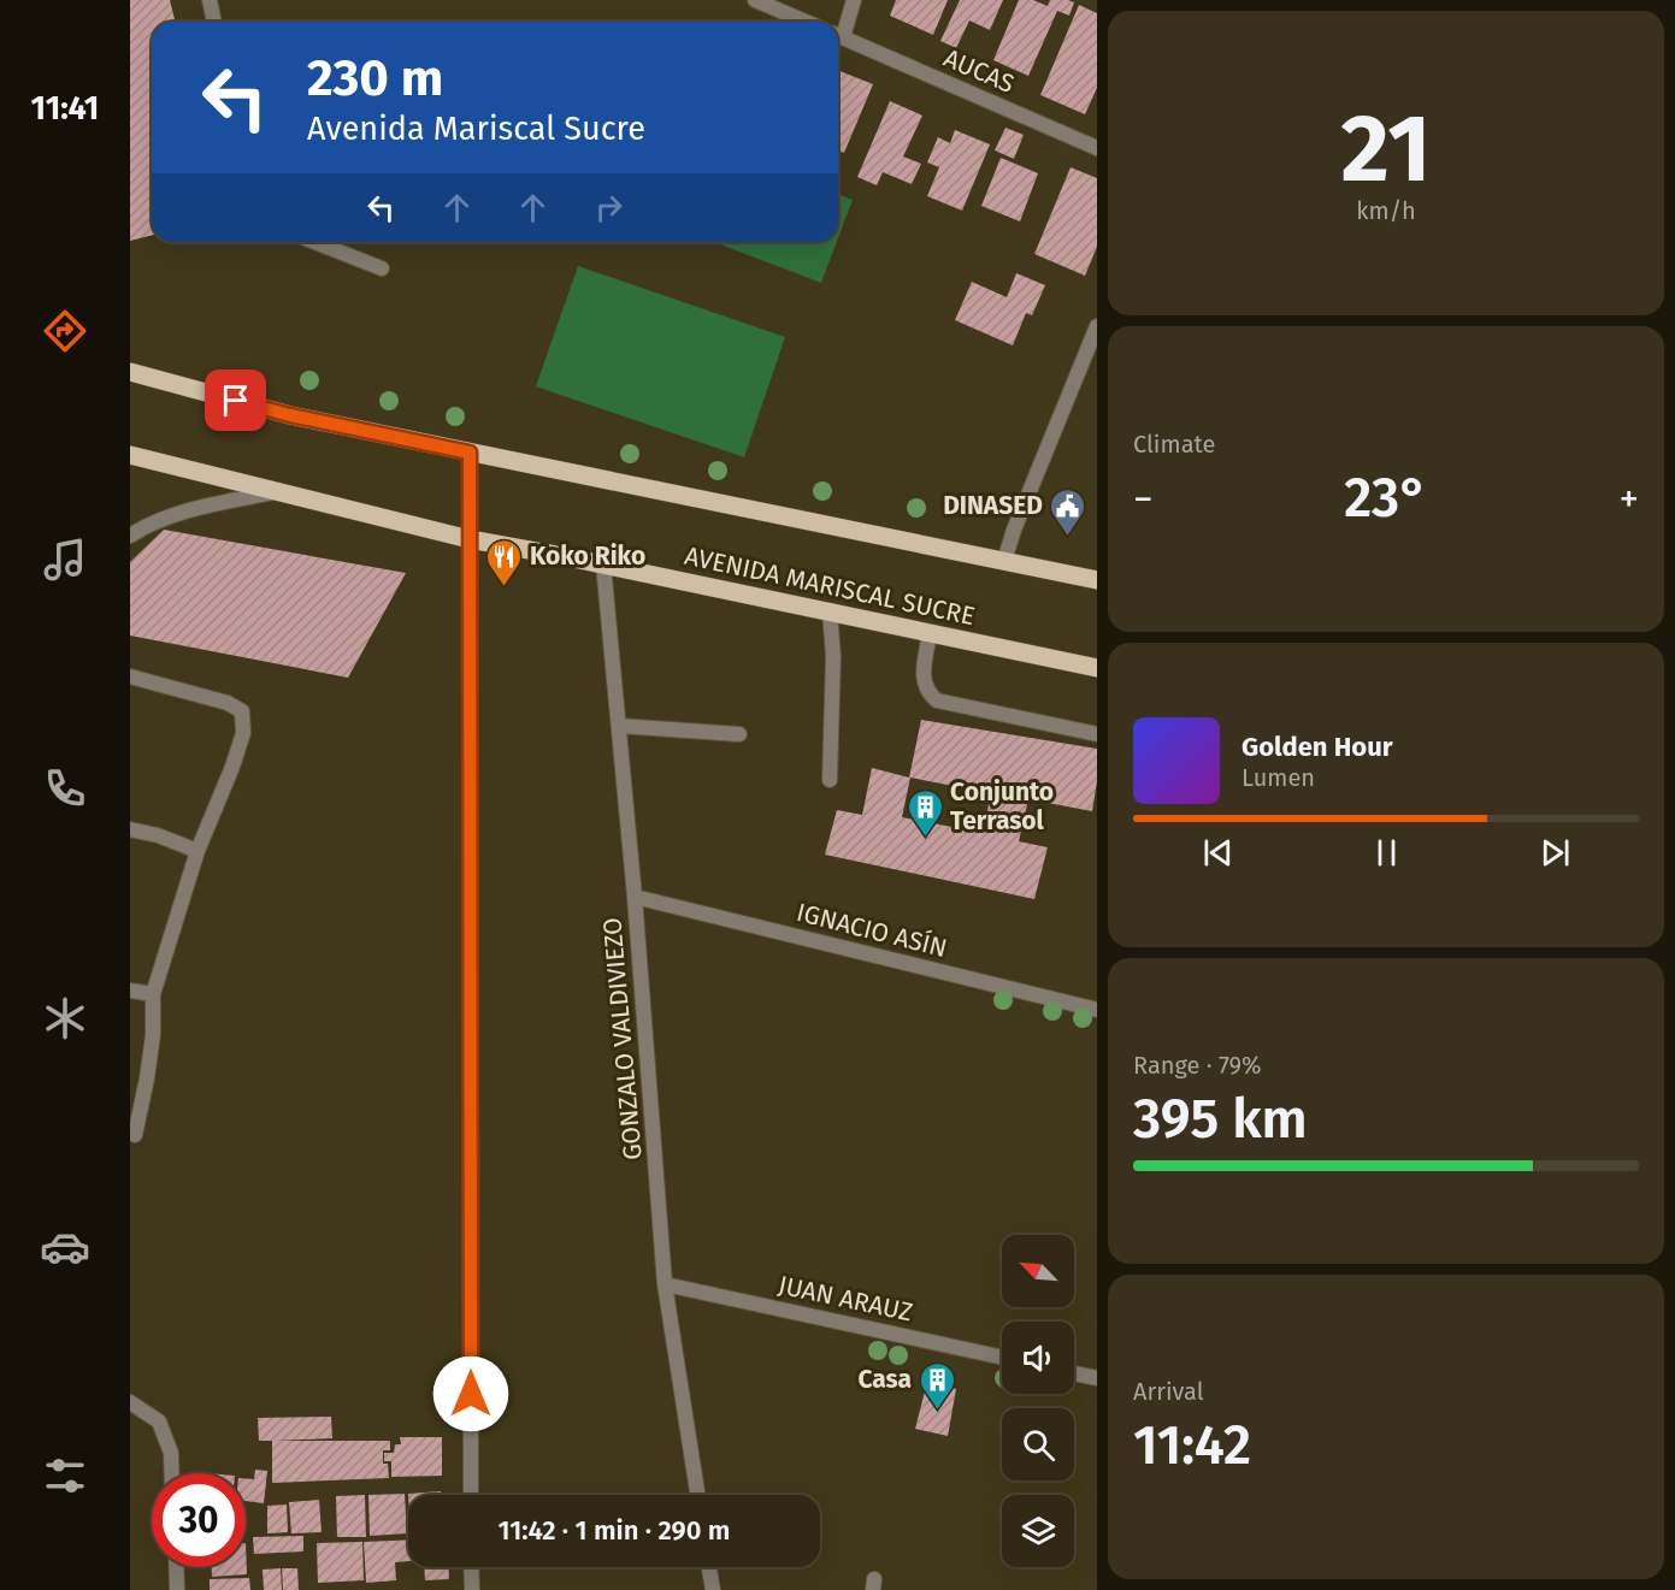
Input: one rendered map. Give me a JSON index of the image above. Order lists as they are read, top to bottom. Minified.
{"streets":{"main road":["AVENIDA MARISCAL SUCRE"],"street":["AUCAS","IGNACIO ASÍN","GONZALO VALDIVIEZO","JUAN ARAUZ"]},"crossings":[["AVENIDA MARISCAL SUCRE","GONZALO VALDIVIEZO"],["IGNACIO ASÍN","GONZALO VALDIVIEZO"],["GONZALO VALDIVIEZO","JUAN ARAUZ"]],"places":{"public building":["DINASED"],"restaurant":["Koko Riko"],"building":["Conjunto Terrasol","Casa"]},"north":"top left","page":{"tabs":"11:41","tile":[["21","km/h"],"Climate",["Range · 79%","395 km"],["Arrival","11:42"]],"turn":["230 m","Avenida Mariscal Sucre"],"heat":["−","23°","+"],"song":["Golden Hour","Lumen"],"limit":"30","trip":"11:42 · 1 min · 290 m"}}
